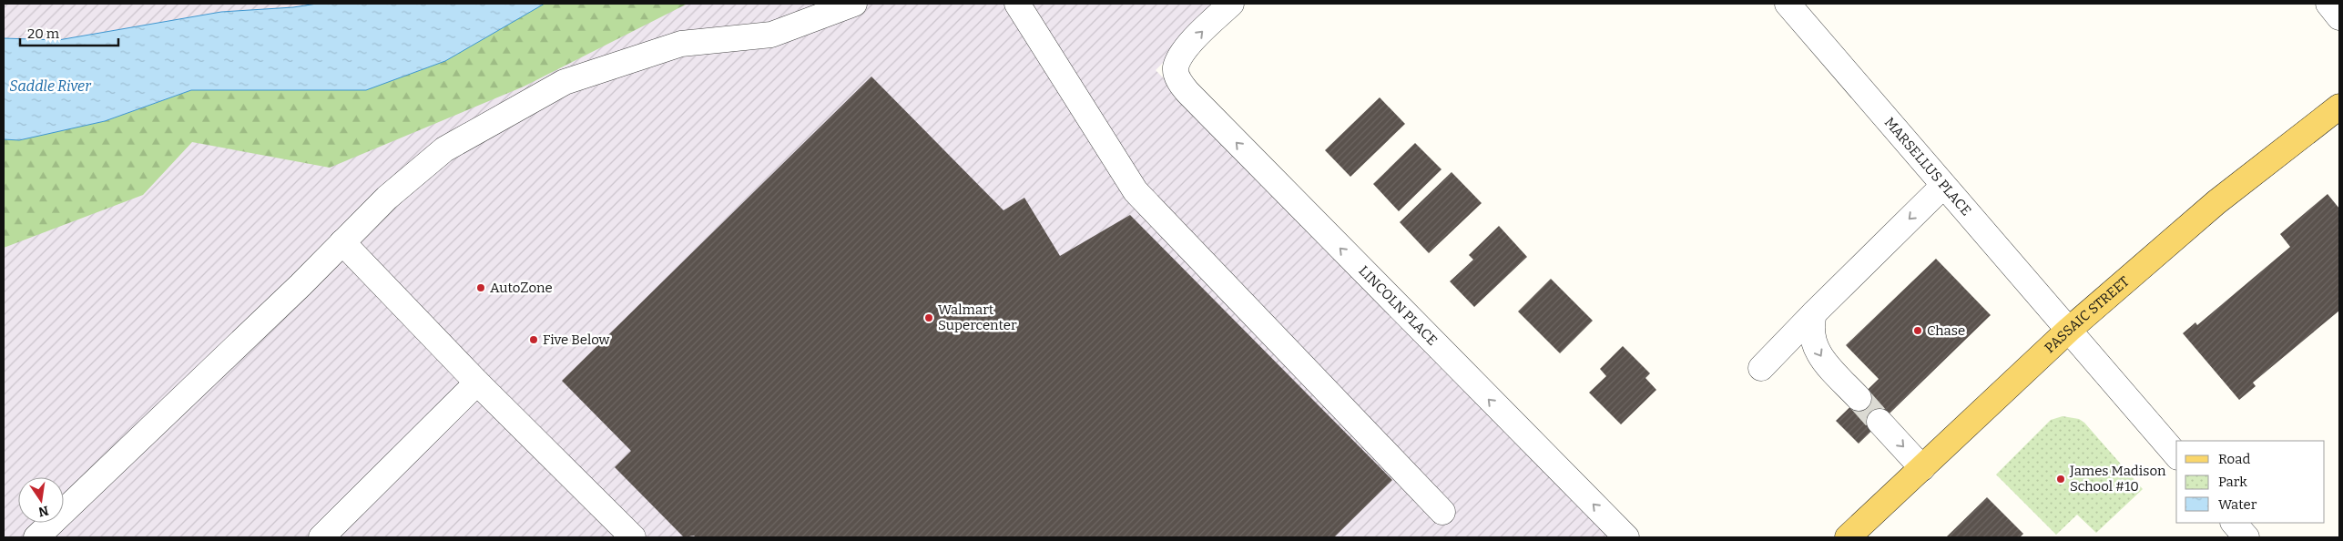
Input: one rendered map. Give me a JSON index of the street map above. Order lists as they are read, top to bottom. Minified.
{"streets":{"main road":["PASSAIC STREET"],"street":["MARSELLUS PLACE","LINCOLN PLACE"]},"crossings":[["MARSELLUS PLACE","PASSAIC STREET"]],"water":["Saddle River"],"places":["AutoZone","Walmart Supercenter","Chase","Five Below","James Madison School #10"],"legend":["Road","Park","Water"],"scale_bar":"20 m","north":"bottom"}
